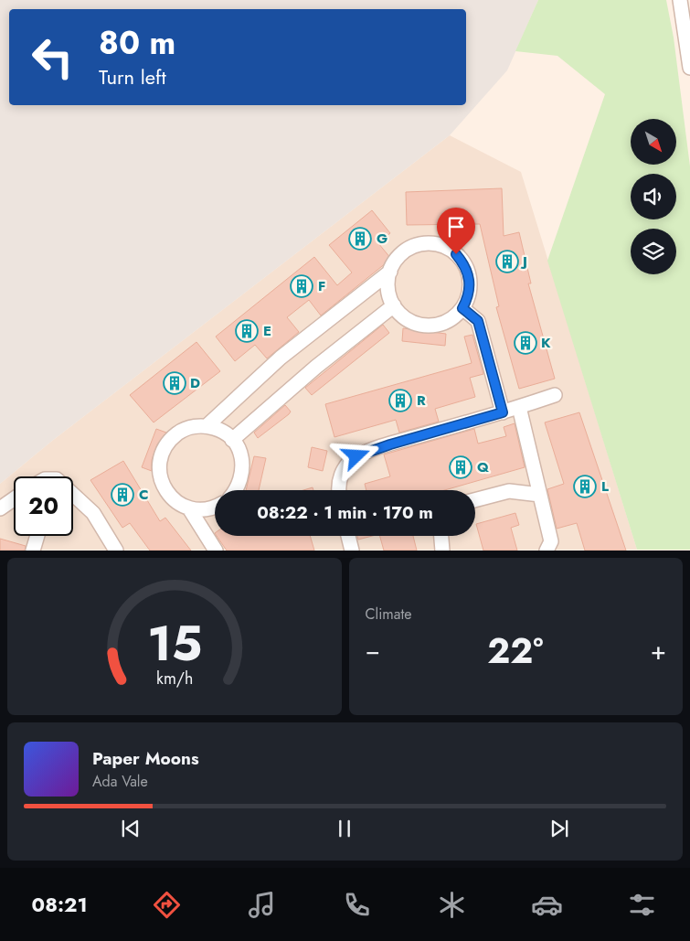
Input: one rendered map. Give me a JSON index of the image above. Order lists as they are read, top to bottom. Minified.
{"places":{"building":["G","J","F","E","K","D","R","Q","L","C"]},"north":"bottom right","page":{"turn":["80 m","Turn left"],"limit":"20","trip":"08:22 · 1 min · 170 m","tile":"Climate","heat":["−","22°","+"],"song":["Paper Moons","Ada Vale"],"tabs":"08:21","gauge":["15","km/h"]}}
